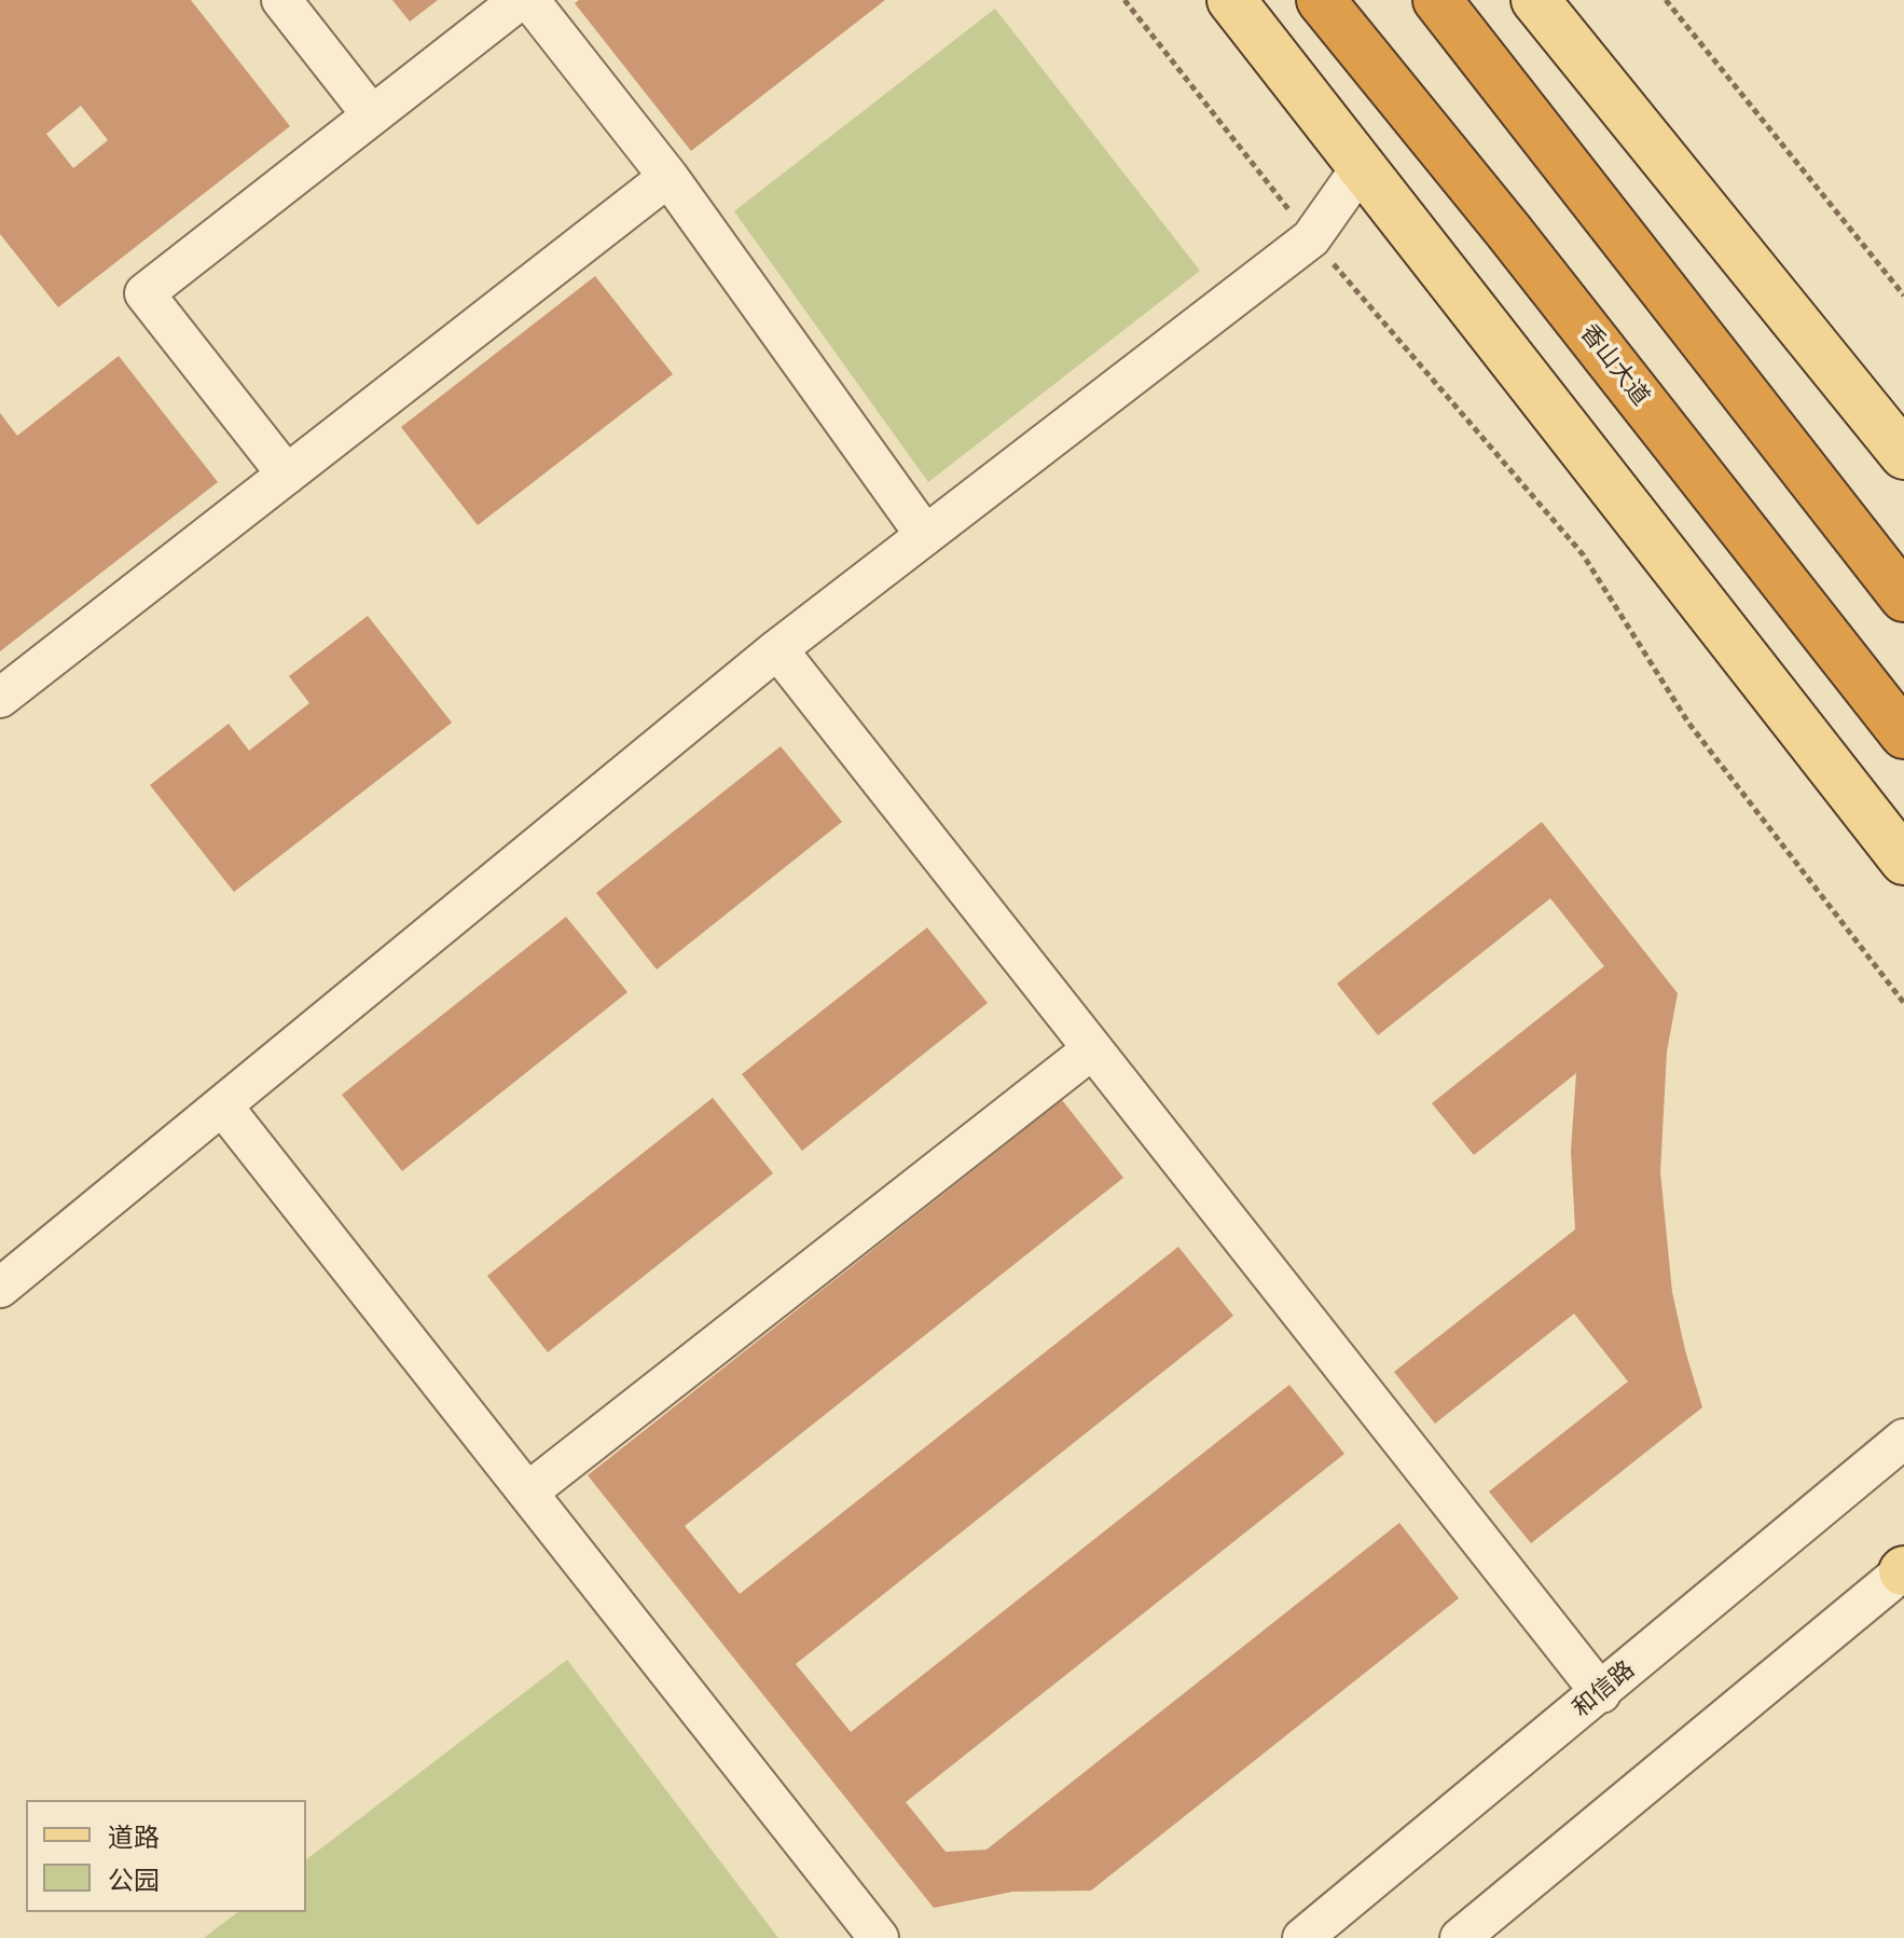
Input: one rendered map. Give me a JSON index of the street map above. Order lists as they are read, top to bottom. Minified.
{"streets":{"highway":["香山大道"],"street":["和信路"]},"legend":["道路","公园"]}
